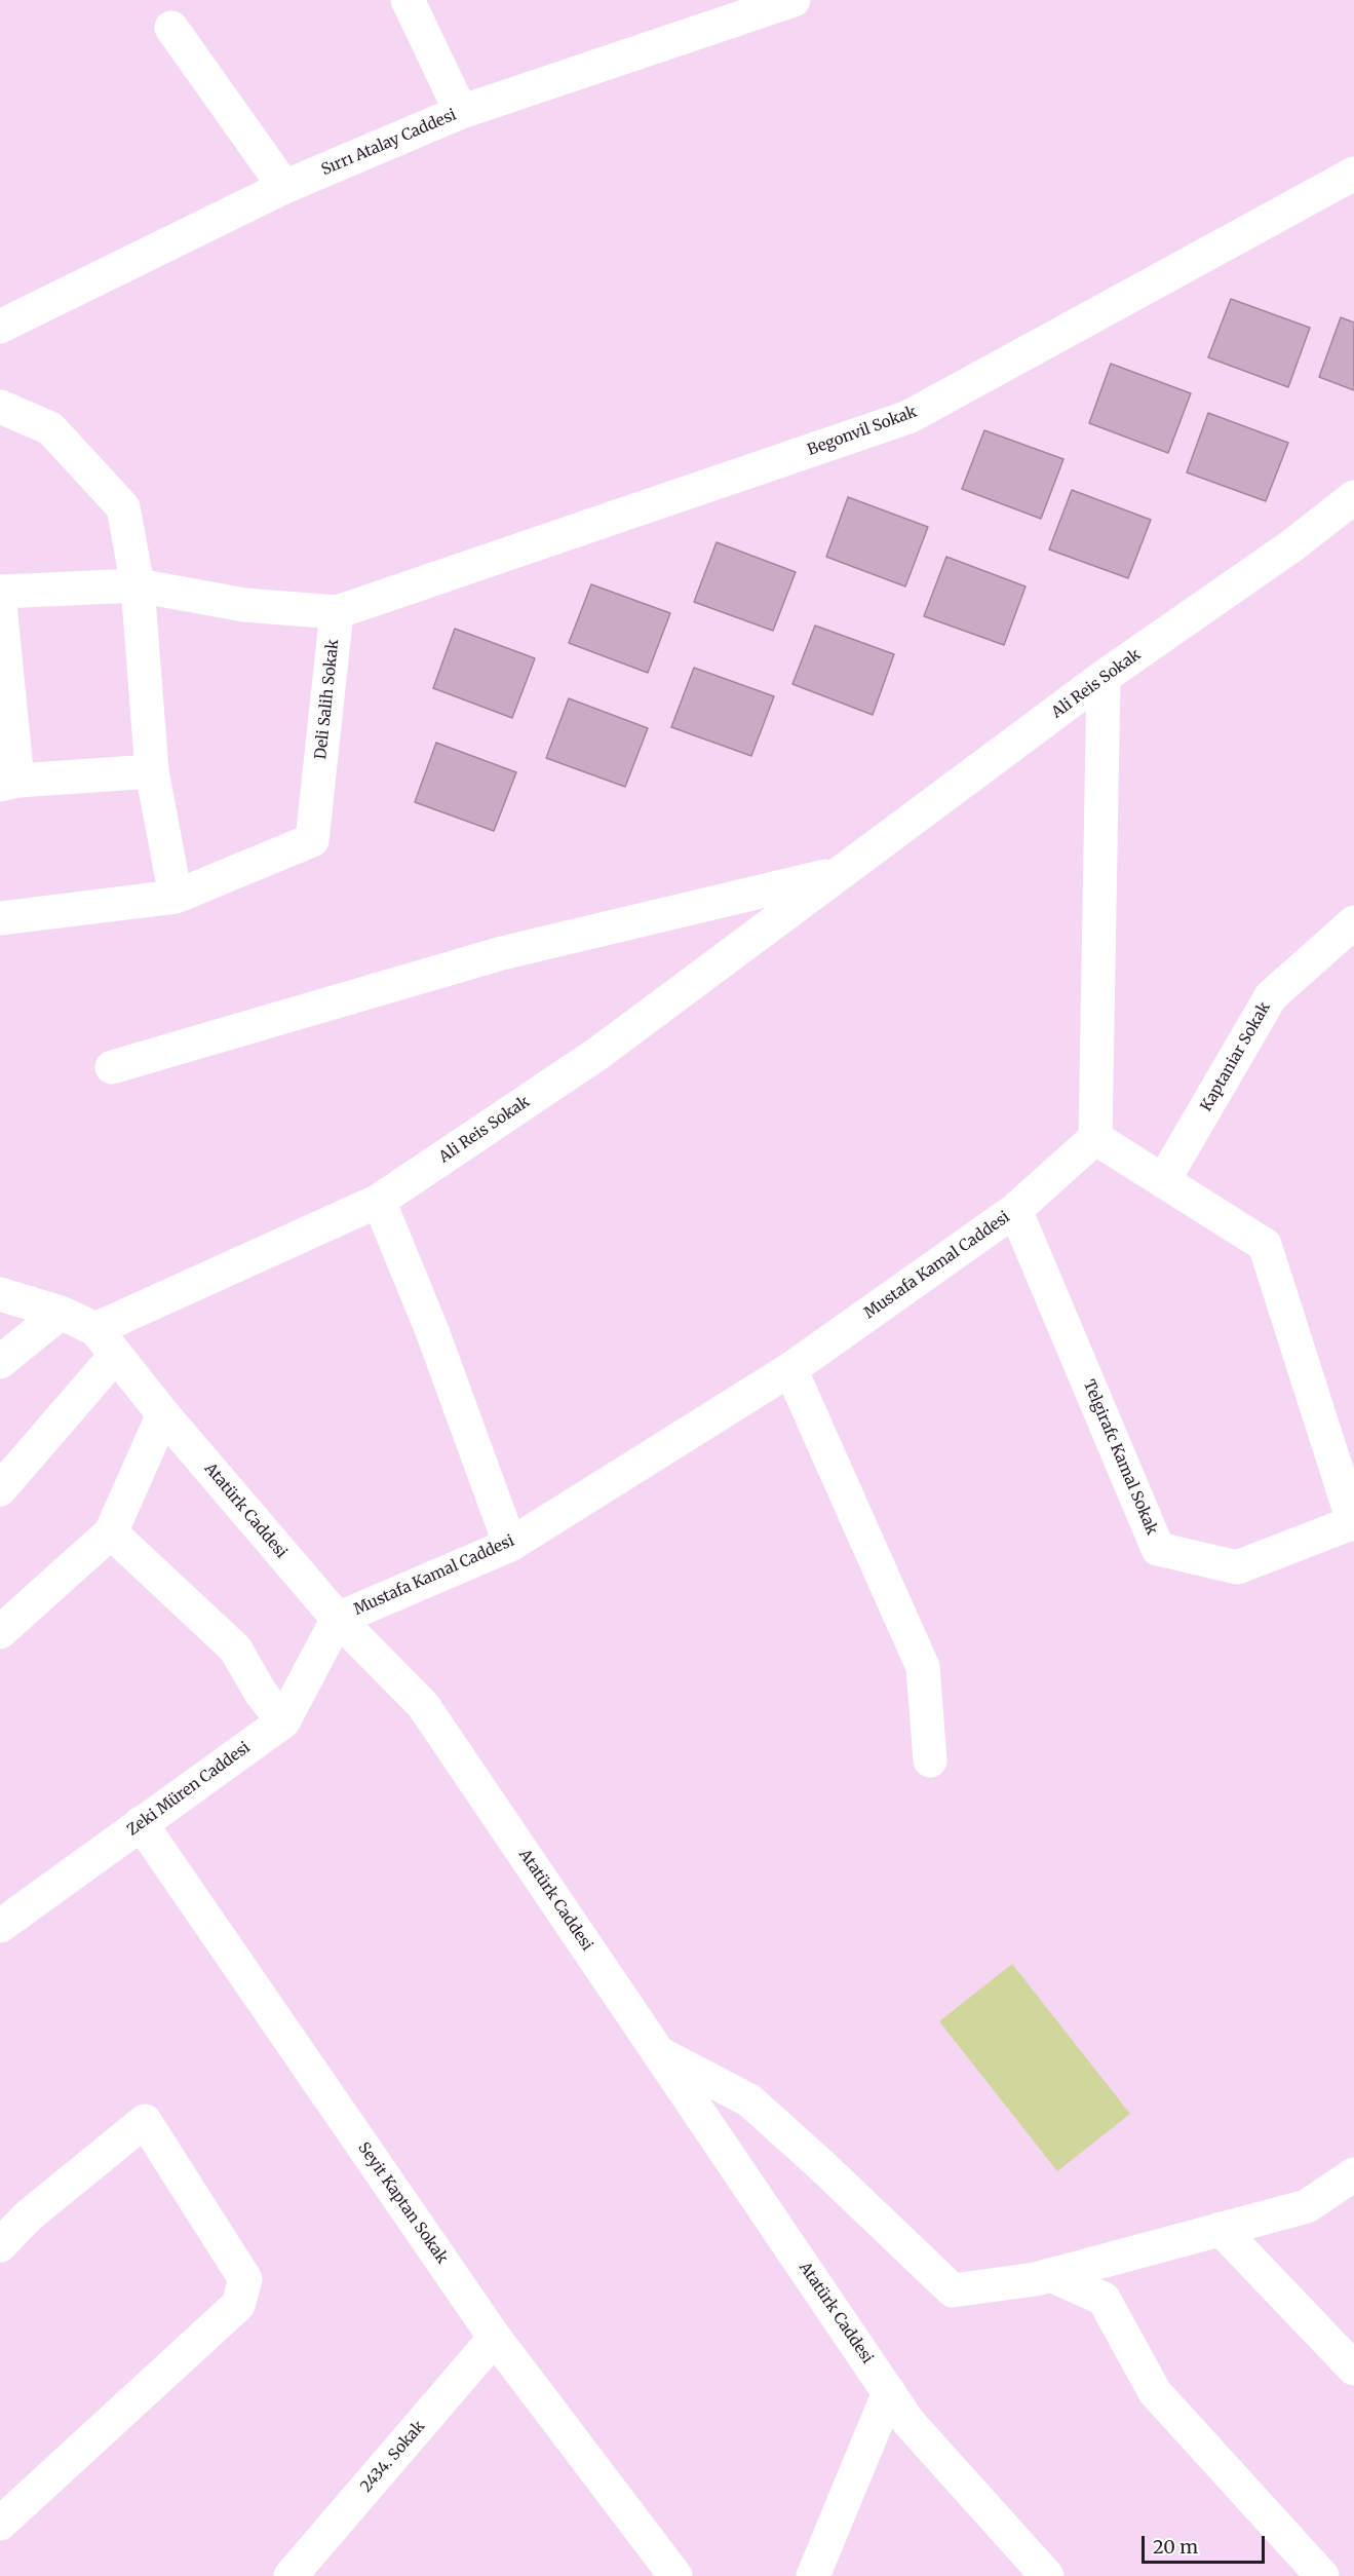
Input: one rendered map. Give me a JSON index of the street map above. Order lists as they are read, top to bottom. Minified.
{"streets":{"street":["Sırrı Atalay Caddesi","Begonvil Sokak","Ali Reis Sokak","Deli Salih Sokak","Kaptaniar Sokak","Mustafa Kamal Caddesi","Telgirafc Kamal Sokak","Atatürk Caddesi","Zeki Müren Caddesi","Seyit Kaptan Sokak","2434. Sokak"]},"crossings":[["Begonvil Sokak","Deli Salih Sokak"],["Ali Reis Sokak","Atatürk Caddesi"],["Mustafa Kamal Caddesi","Telgirafc Kamal Sokak"],["Mustafa Kamal Caddesi","Atatürk Caddesi"],["Mustafa Kamal Caddesi","Zeki Müren Caddesi"],["Atatürk Caddesi","Zeki Müren Caddesi"],["Zeki Müren Caddesi","Seyit Kaptan Sokak"],["Seyit Kaptan Sokak","2434. Sokak"]],"scale_bar":"20 m"}
